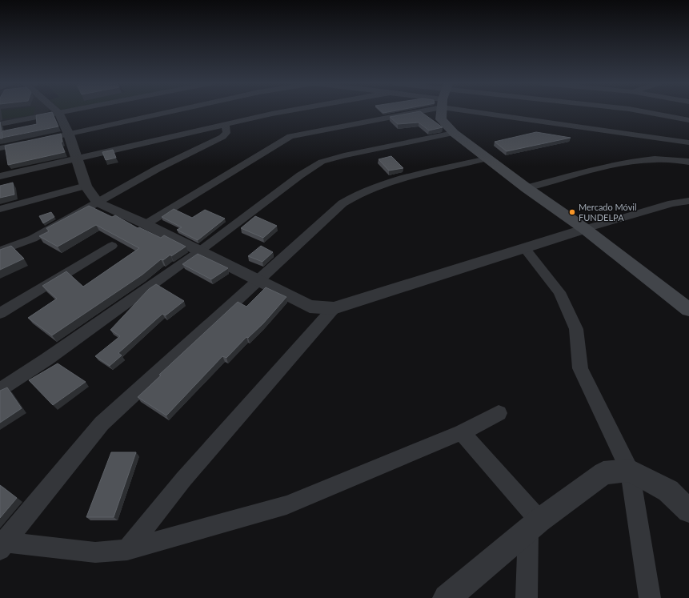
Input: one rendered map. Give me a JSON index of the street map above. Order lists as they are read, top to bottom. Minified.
{"places":["Mercado Móvil FUNDELPA"]}
